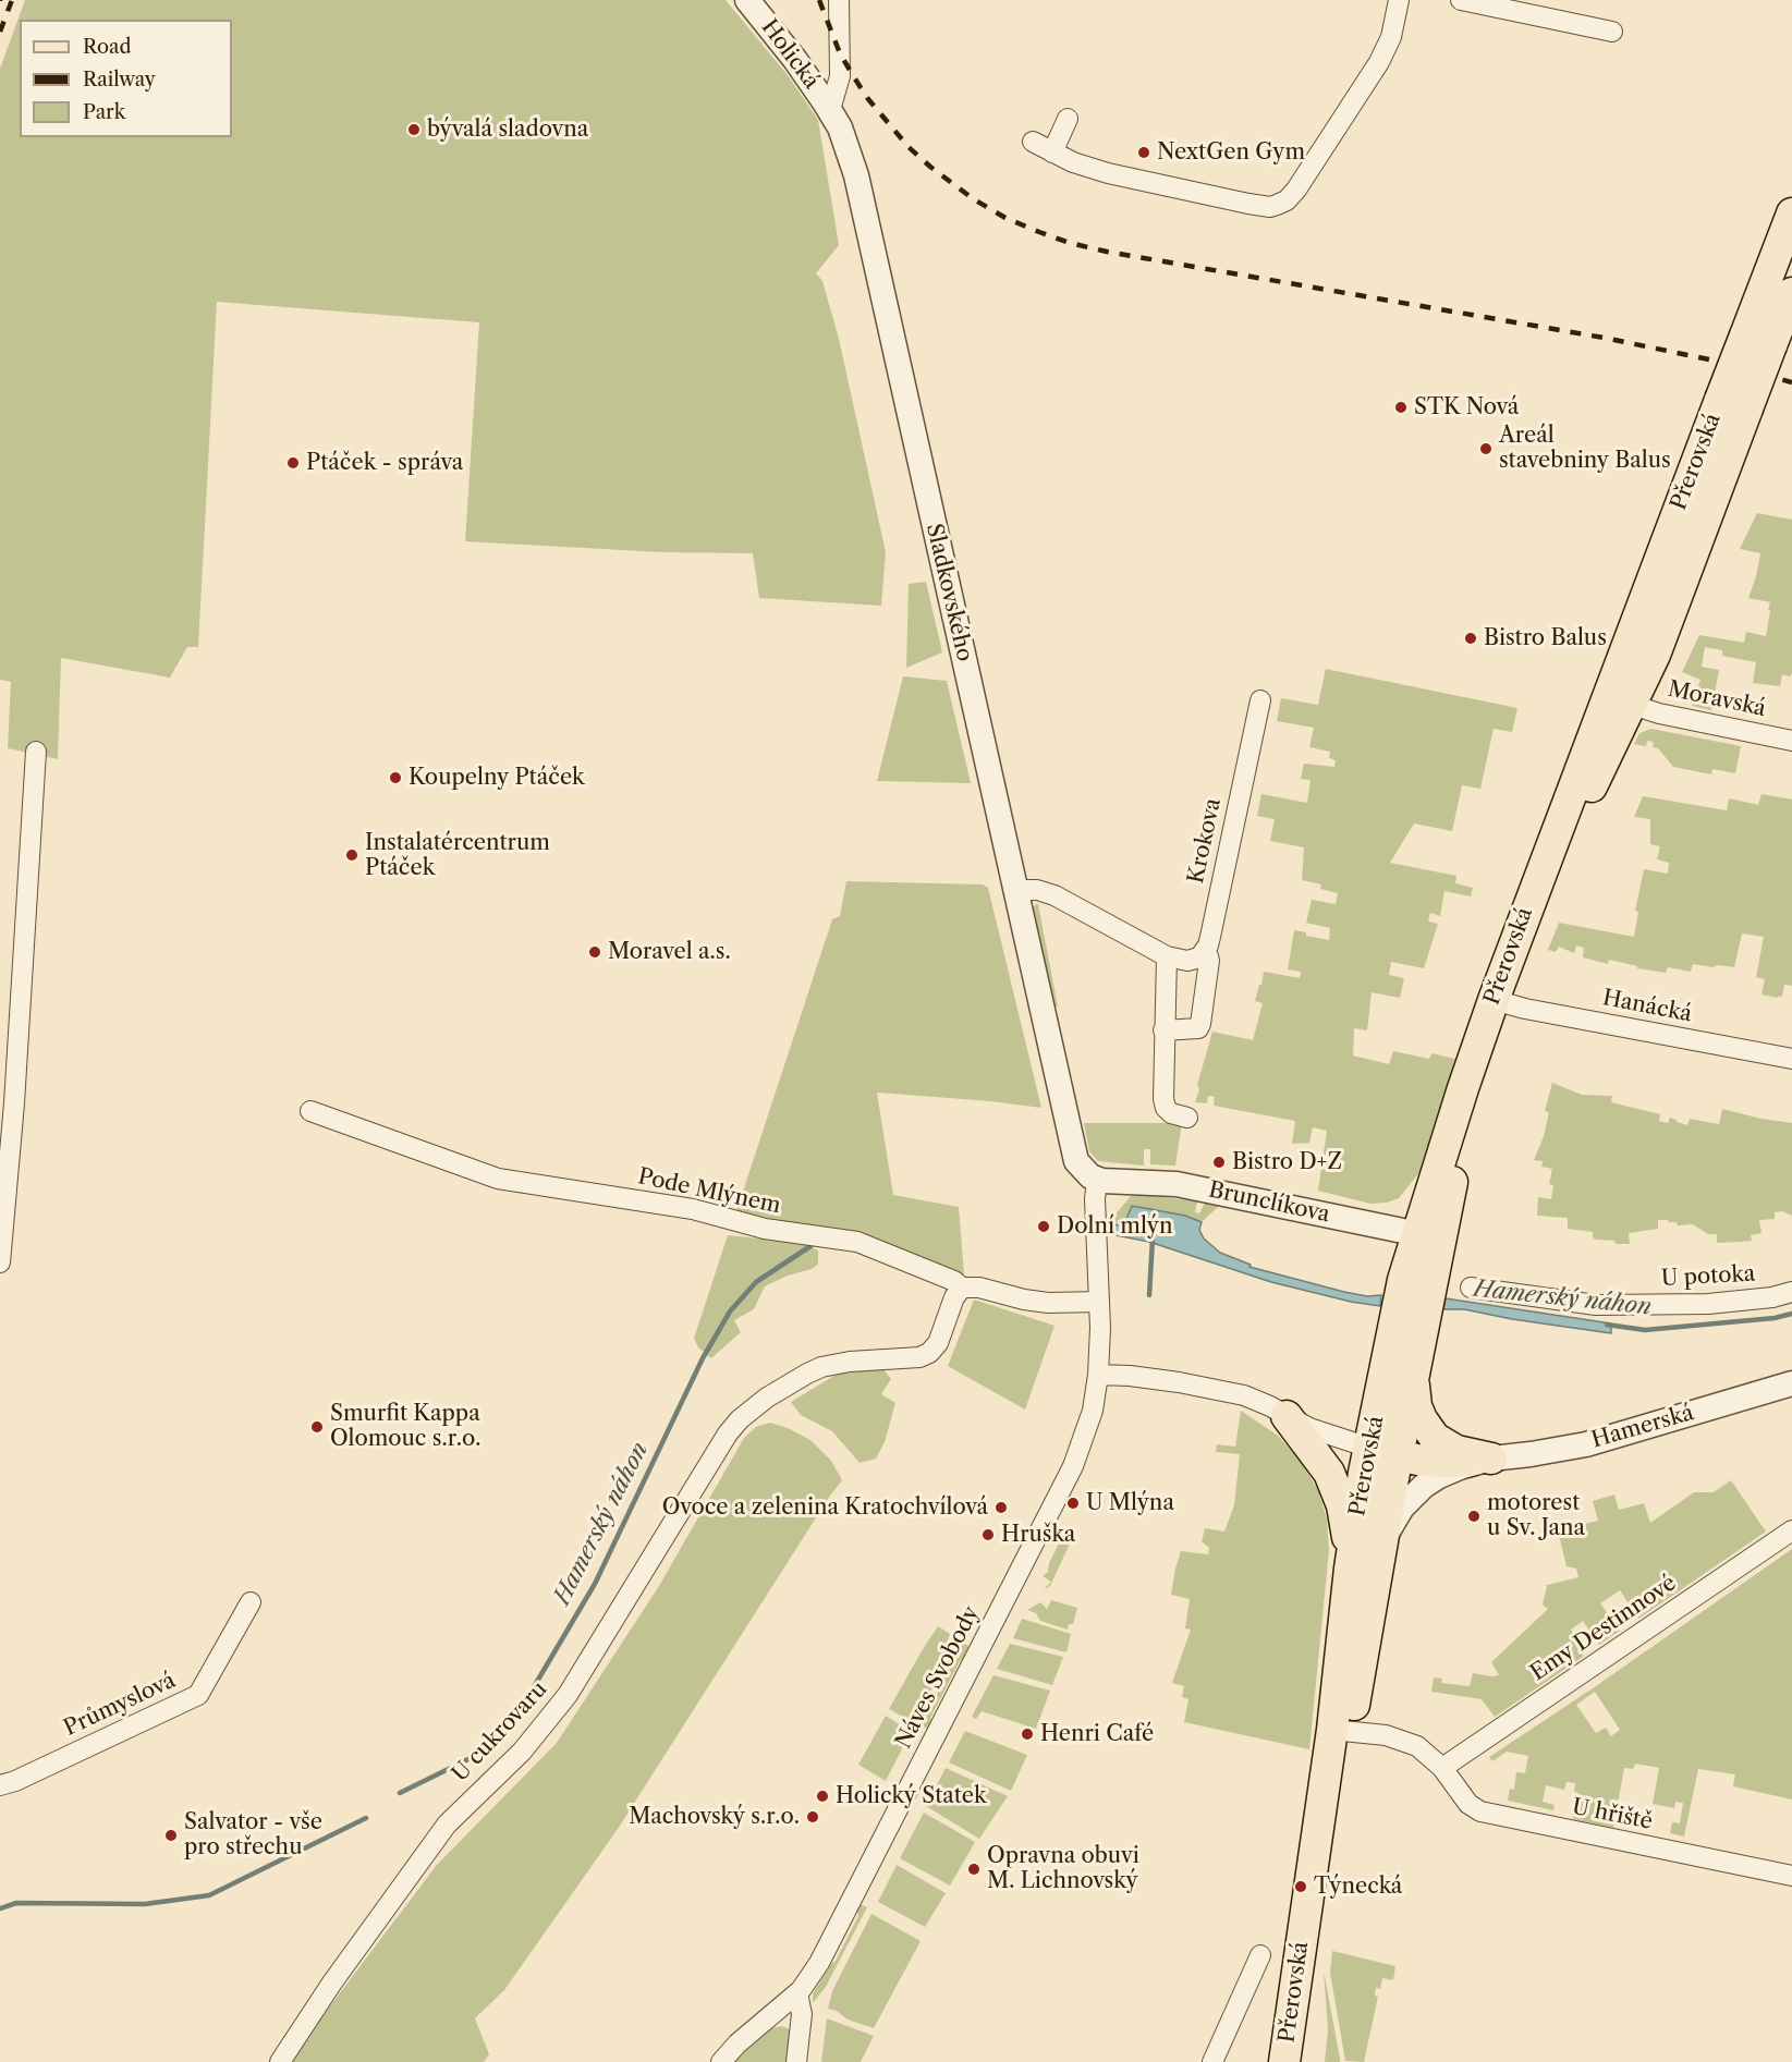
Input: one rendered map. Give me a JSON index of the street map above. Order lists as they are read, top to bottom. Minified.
{"streets":{"main road":["Přerovská"],"street":["Holická","Sladkovského","Moravská","Krokova","Hanácká","Pode Mlýnem","Brunclíkova","U potoka","Hamerská","Emy Destinnové","Náves Svobody","Průmyslová","U cukrovaru","U hřiště"]},"crossings":[["Holická","Sladkovského"],["Přerovská","Moravská"],["Přerovská","Hanácká"],["Přerovská","Brunclíkova"],["Přerovská","Hamerská"],["Sladkovského","Brunclíkova"],["Sladkovského","Náves Svobody"],["Pode Mlýnem","Náves Svobody"],["Pode Mlýnem","U cukrovaru"],["Brunclíkova","Náves Svobody"],["Emy Destinnové","U hřiště"]],"water":["Hamerský náhon"],"places":["bývalá sladovna","NextGen Gym","STK Nová","Areál stavebniny Balus","Ptáček - správa","Bistro Balus","Koupelny Ptáček","Instalatércentrum Ptáček","Moravel a.s.","Bistro D+Z","Dolní mlýn","Smurfit Kappa Olomouc s.r.o.","U Mlýna","Ovoce a zelenina Kratochvílová","motorest u Sv. Jana","Hruška","Henri Café","Holický Statek","Machovský s.r.o.","Salvator - vše pro střechu","Opravna obuvi M. Lichnovský","Týnecká"],"legend":["Road","Railway","Park"]}
